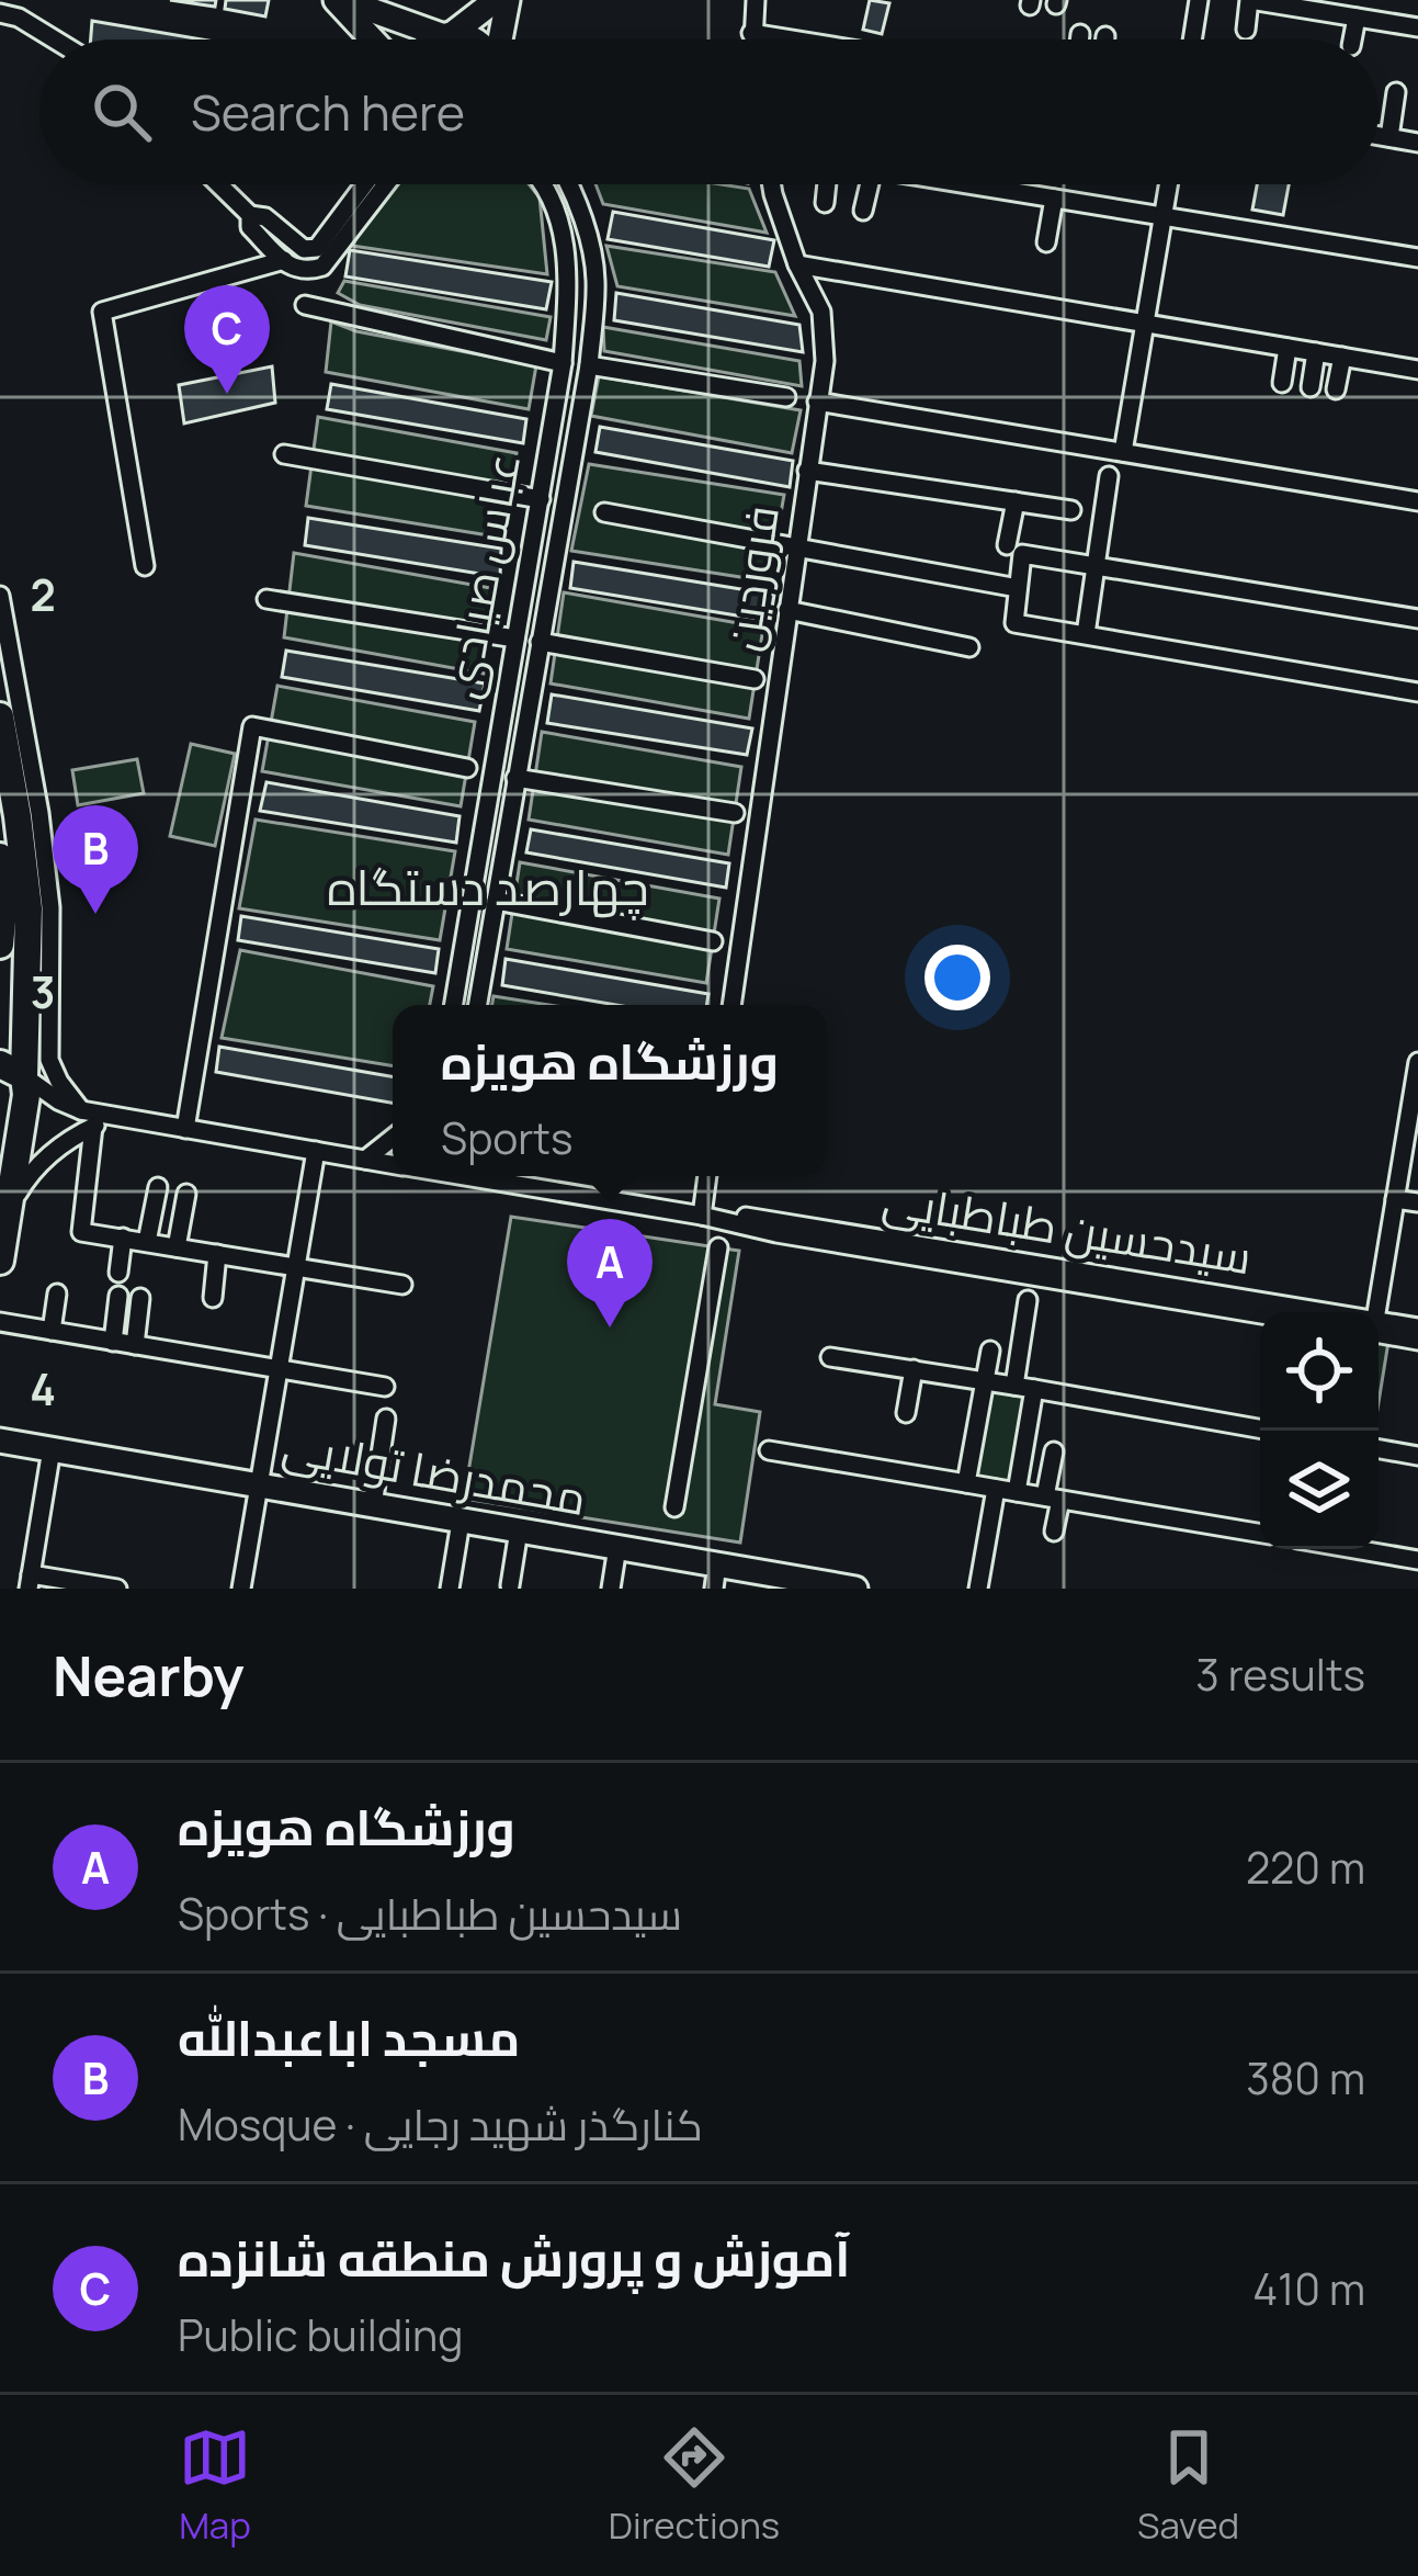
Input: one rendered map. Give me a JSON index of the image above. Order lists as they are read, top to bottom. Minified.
{"streets":{"main road":["محمدرضا تولایی"],"street":["عباس صیادی","فروردین","سیدحسین طباطبایی"]},"districts":["چهارصد دستگاه"],"page":{"search":"Search here","pins":["C","B","A"],"popup":["ورزشگاه هویزه","Sports"],"heading":["Nearby","3 results"],"list":[{"mark":"A","name":"ورزشگاه هویزه","note":"Sports · سیدحسین طباطبایی","value":"220 m"},{"mark":"B","name":"مسجد اباعبدالله","note":"Mosque · کنارگذر شهید رجایی","value":"380 m"},{"mark":"C","name":"آموزش و پرورش منطقه شانزده","note":"Public building","value":"410 m"}],"nav":["Map","Directions","Saved"]},"grid":{"rows":["2","3","4"]}}
